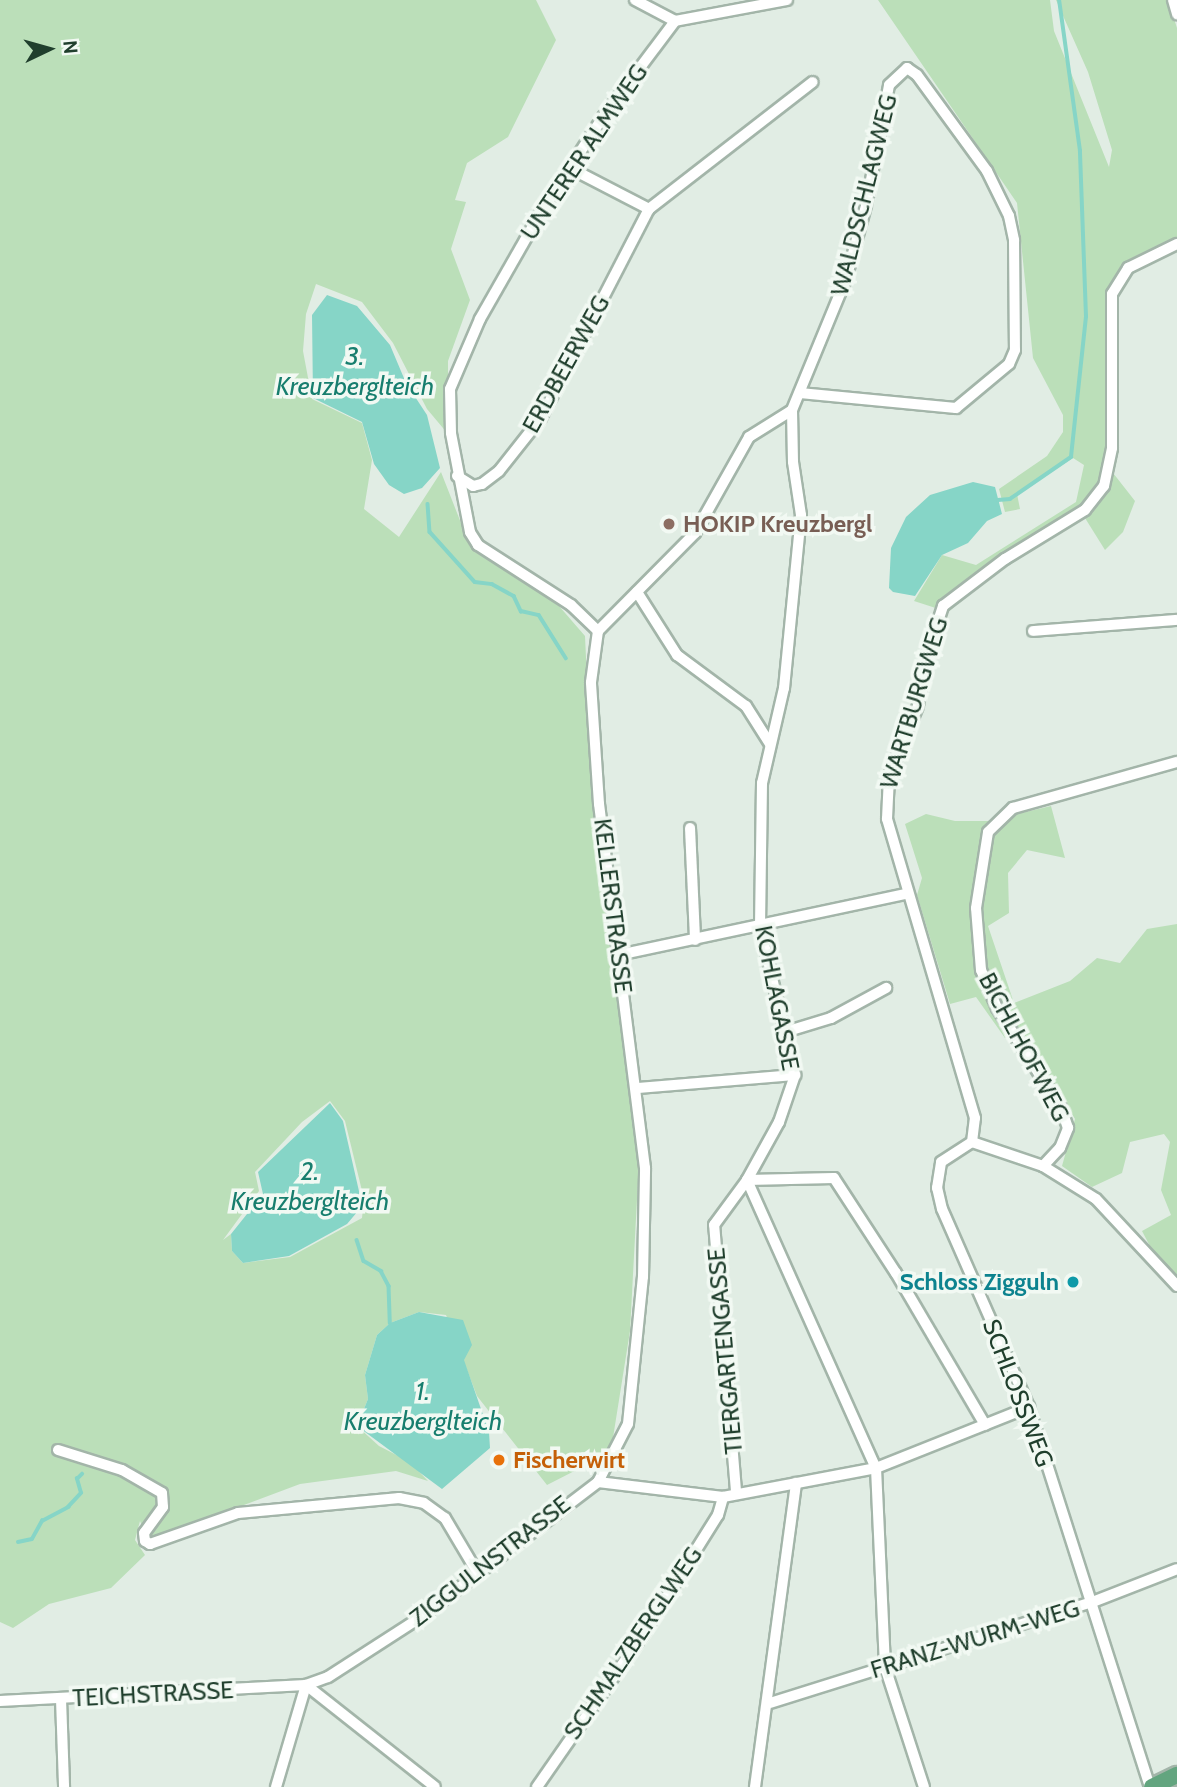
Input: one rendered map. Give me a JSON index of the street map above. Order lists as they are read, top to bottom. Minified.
{"streets":{"street":["UNTERER ALMWEG","WALDSCHLAGWEG","ERDBEERWEG","WARTBURGWEG","KELLERSTRASSE","KOHLAGASSE","BICHLHOFWEG","TIERGARTENGASSE","SCHLOSSWEG","ZIGGULNSTRASSE","FRANZ-WURM-WEG","SCHMALZBERGLWEG","TEICHSTRASSE"]},"crossings":[["UNTERER ALMWEG","ERDBEERWEG"],["WALDSCHLAGWEG","KOHLAGASSE"],["WARTBURGWEG","SCHLOSSWEG"],["KELLERSTRASSE","ZIGGULNSTRASSE"],["KOHLAGASSE","TIERGARTENGASSE"],["SCHLOSSWEG","FRANZ-WURM-WEG"],["ZIGGULNSTRASSE","SCHMALZBERGLWEG"],["ZIGGULNSTRASSE","TEICHSTRASSE"]],"water":["3. Kreuzberglteich","2. Kreuzberglteich","1. Kreuzberglteich"],"places":["HOKIP Kreuzbergl","Schloss Zigguln","Fischerwirt"],"north":"right"}
